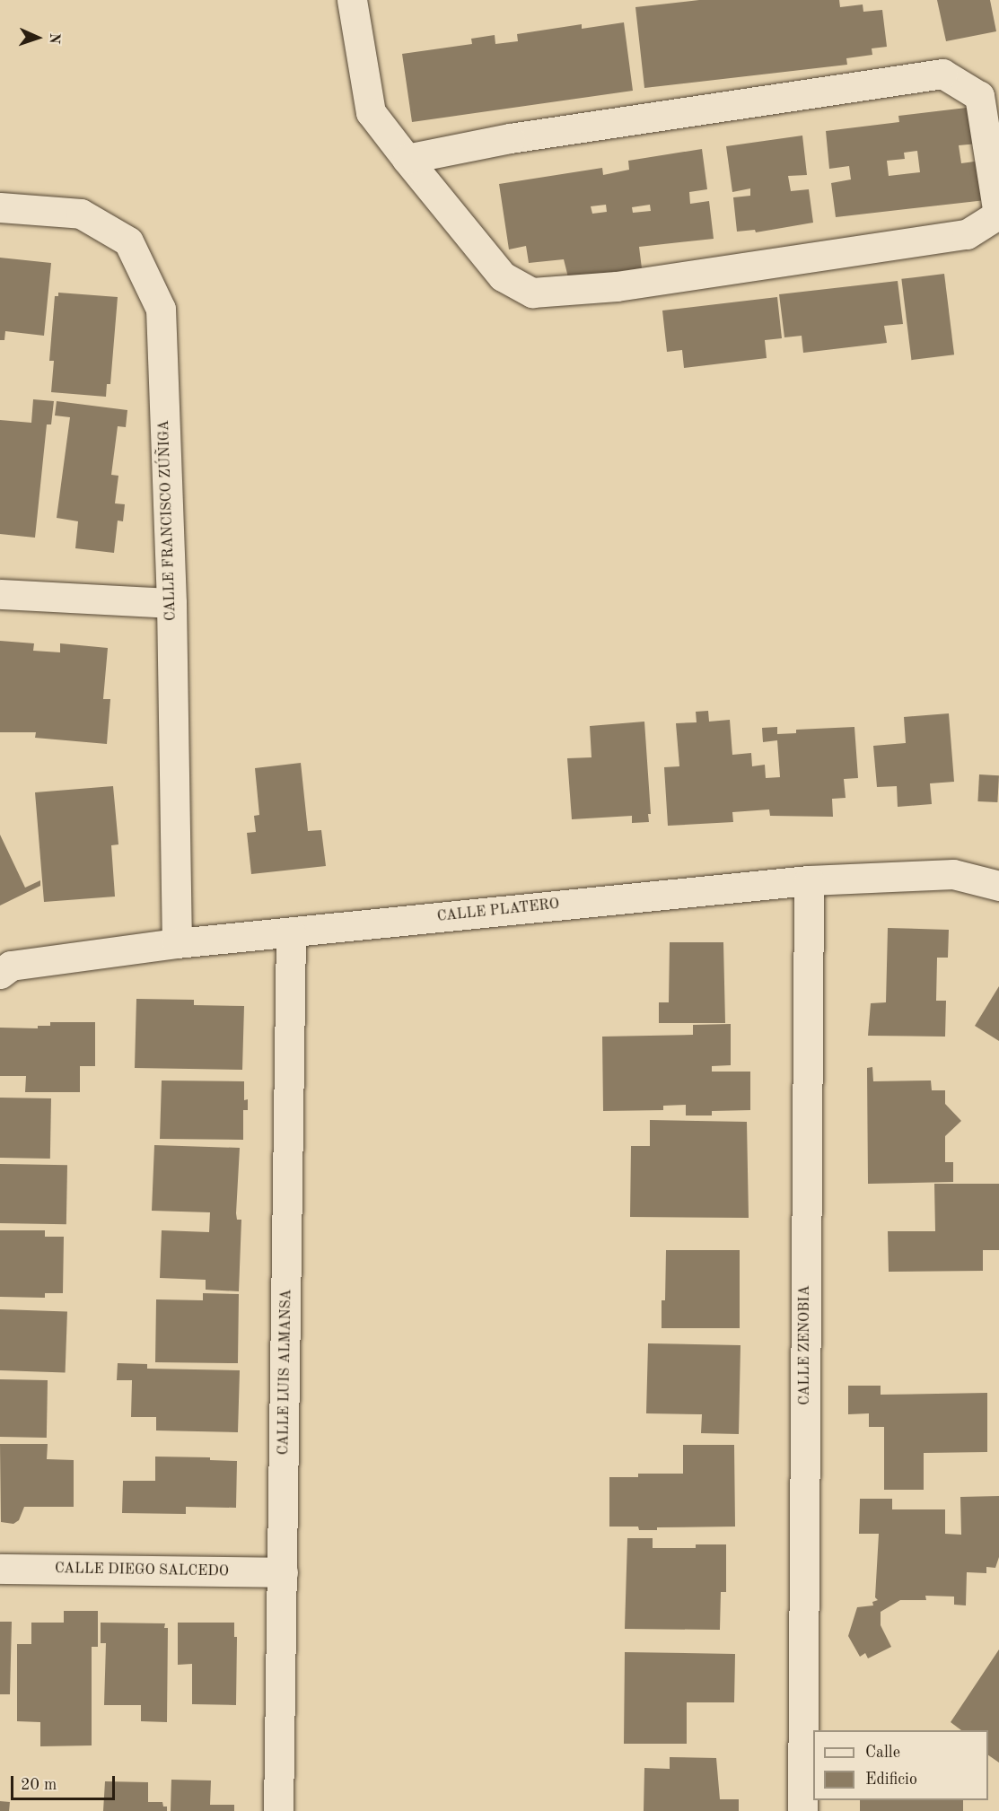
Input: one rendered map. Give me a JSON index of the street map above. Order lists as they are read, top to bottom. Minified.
{"streets":{"street":["CALLE FRANCISCO ZÚÑIGA","CALLE PLATERO","CALLE ZENOBIA","CALLE LUIS ALMANSA","CALLE DIEGO SALCEDO"]},"crossings":[["CALLE FRANCISCO ZÚÑIGA","CALLE PLATERO"],["CALLE PLATERO","CALLE ZENOBIA"],["CALLE PLATERO","CALLE LUIS ALMANSA"],["CALLE LUIS ALMANSA","CALLE DIEGO SALCEDO"]],"legend":["Calle","Edificio"],"scale_bar":"20 m","north":"right"}
